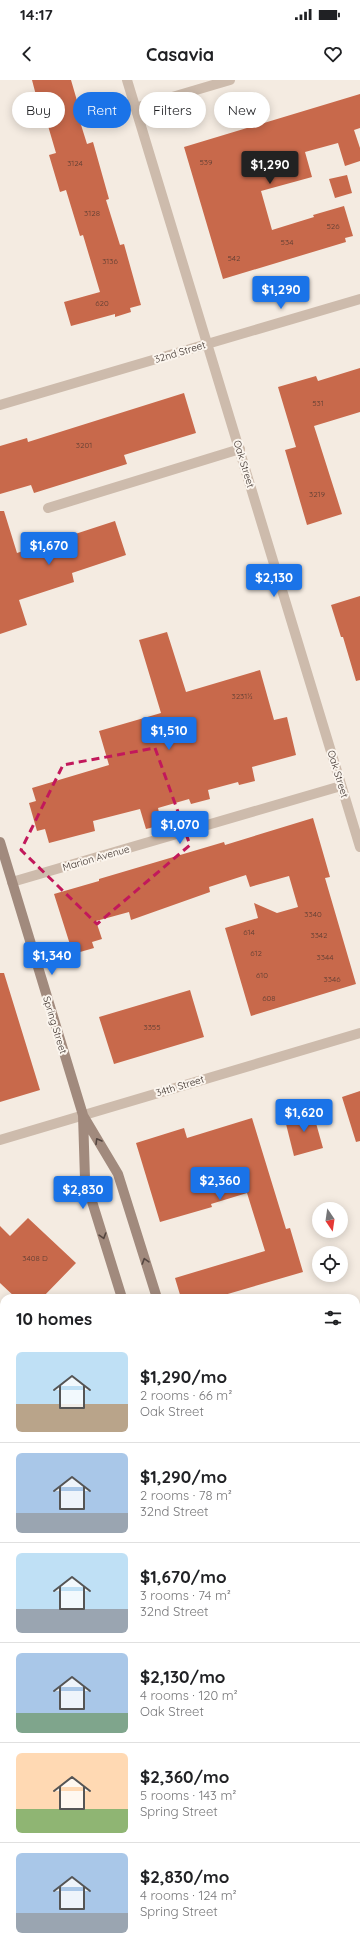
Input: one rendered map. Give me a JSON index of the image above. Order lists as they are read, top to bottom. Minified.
{"streets":{"main road":["Spring Street"],"street":["32nd Street","Oak Street","Marion Avenue","34th Street"]},"crossings":[["32nd Street","Oak Street"],["Oak Street","Marion Avenue"],["Marion Avenue","Spring Street"],["Spring Street","34th Street"]],"house_numbers":["539","3124","3128","526","534","542","3136","620","531","3201","3219","3231½","3340","614","3342","612","3344","610","3346","608","3355","3408 D"],"north":"bottom","page":{"status":"14:17","header":"Casavia","chip":["Buy","Rent","Filters","New"],"price":["$1,290","$1,290","$1,670","$2,130","$1,510","$1,070","$1,340","$1,620","$2,360","$2,830"],"heading":"10 homes","list":[{"name":"$1,290/mo","note":"2 rooms · 66 m² · Oak Street"},{"name":"$1,290/mo","note":"2 rooms · 78 m² · 32nd Street"},{"name":"$1,670/mo","note":"3 rooms · 74 m² · 32nd Street"},{"name":"$2,130/mo","note":"4 rooms · 120 m² · Oak Street"},{"name":"$2,360/mo","note":"5 rooms · 143 m² · Spring Street"},{"name":"$2,830/mo","note":"4 rooms · 124 m² · Spring Street"}]}}
